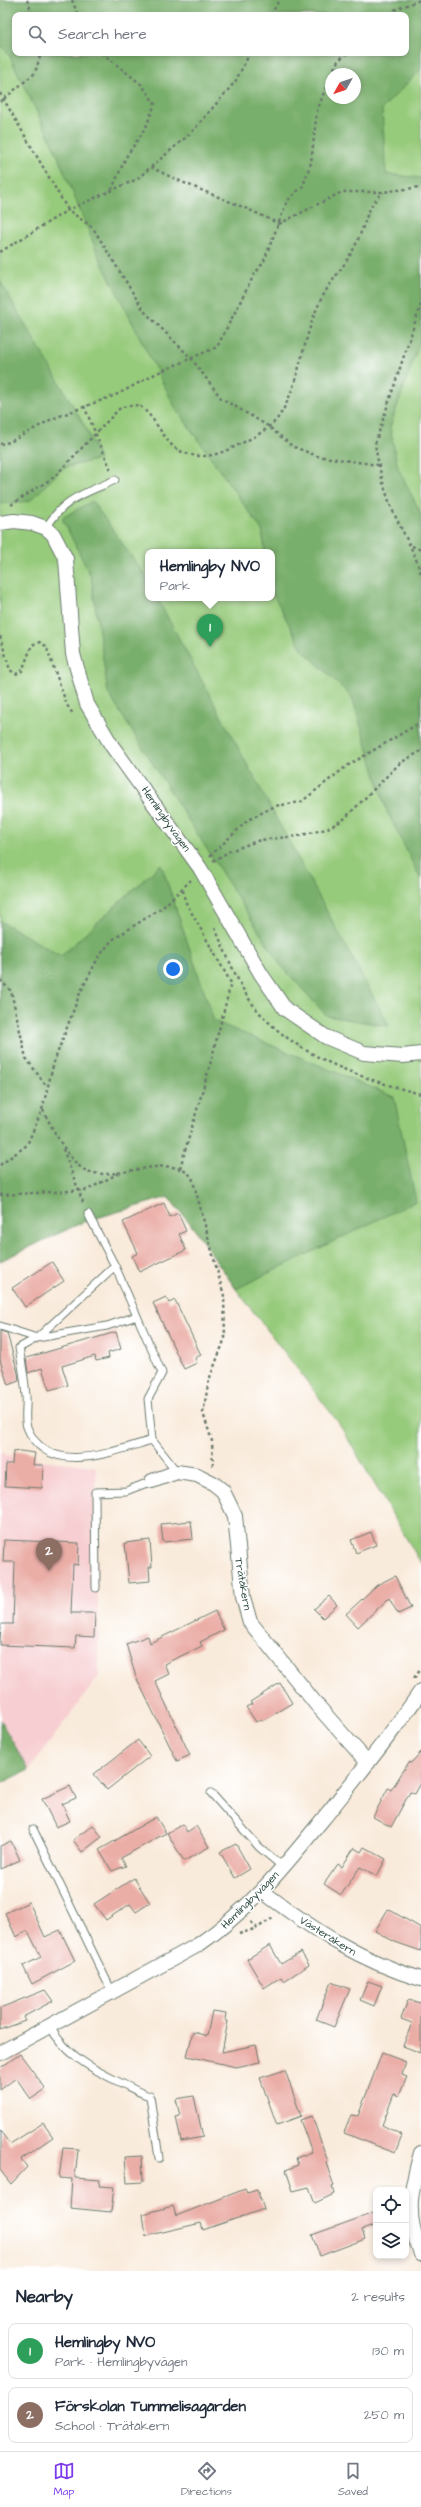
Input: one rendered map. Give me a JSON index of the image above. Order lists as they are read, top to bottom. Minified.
{"streets":{"street":["Hemlingbyvägen","Trätåkern","Västeråkern"]},"crossings":[["Hemlingbyvägen","Trätåkern"],["Hemlingbyvägen","Västeråkern"]],"north":"bottom left","page":{"search":"Search here","popup":["Hemlingby NVO","Park"],"pins":["1","2"],"heading":["Nearby","2 results"],"list":[{"mark":"1","name":"Hemlingby NVO","note":"Park · Hemlingbyvägen","value":"130 m"},{"mark":"2","name":"Förskolan Tummelisagården","note":"School · Trätåkern","value":"250 m"}],"nav":["Map","Directions","Saved"]}}
